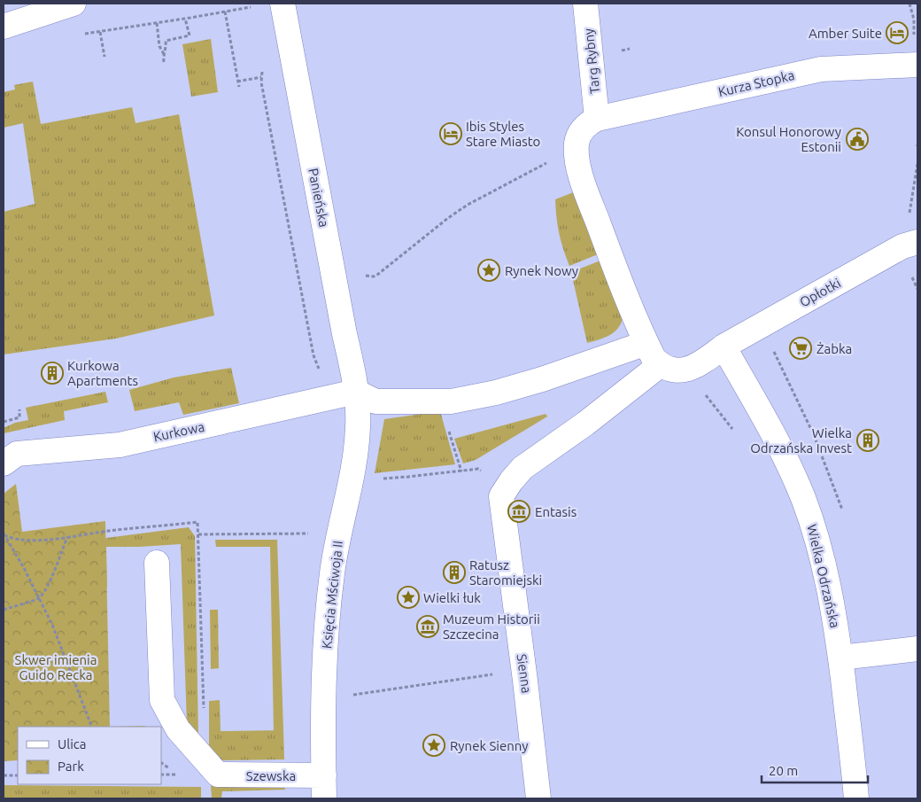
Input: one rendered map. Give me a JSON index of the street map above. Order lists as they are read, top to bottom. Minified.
{"streets":{"street":["Targ Rybny","Kurza Stopka","Panieńska","Opłotki","Kurkowa","Wielka Odrzańska","Księcia Mściwoja II","Sienna","Szewska"]},"crossings":[["Targ Rybny","Kurza Stopka"],["Panieńska","Kurkowa"],["Panieńska","Księcia Mściwoja II"],["Opłotki","Wielka Odrzańska"],["Kurkowa","Księcia Mściwoja II"],["Księcia Mściwoja II","Szewska"]],"parks":["Skwer imienia Guido Recka"],"places":{"hotel":["Amber Suite","Ibis Styles Stare Miasto"],"public building":["Konsul Honorowy Estonii"],"place":["Rynek Nowy","Wielki łuk","Rynek Sienny"],"supermarket":["Żabka"],"building":["Kurkowa Apartments","Wielka Odrzańska Invest","Ratusz Staromiejski"],"museum":["Entasis","Muzeum Historii Szczecina"]},"legend":["Ulica","Park"],"scale_bar":"20 m"}
